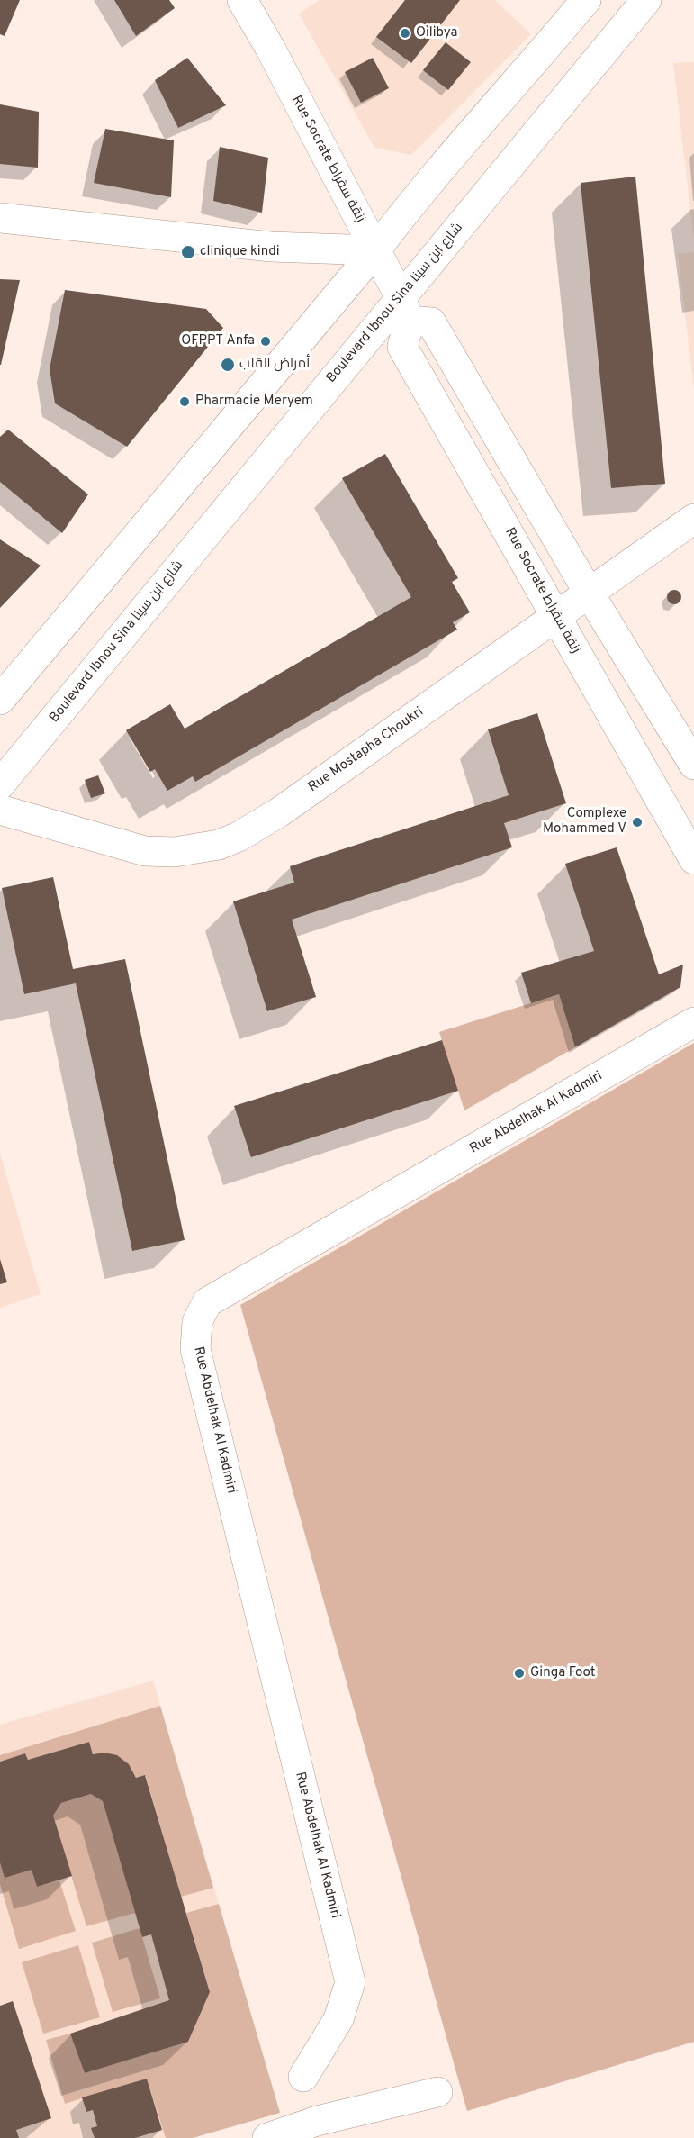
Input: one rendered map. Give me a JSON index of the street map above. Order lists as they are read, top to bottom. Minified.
{"streets":{"street":["Rue Socrate زنقة سقراط","Boulevard Ibnou Sina شارع ابن سينا","Rue Mostapha Choukri","Rue Abdelhak Al Kadmiri"]},"crossings":[["Rue Socrate زنقة سقراط","Boulevard Ibnou Sina شارع ابن سينا"],["Rue Socrate زنقة سقراط","Rue Mostapha Choukri"]],"places":["Oilibya","clinique kindi","OFPPT Anfa","أمراض القلب","Pharmacie Meryem","Complexe Mohammed V","Ginga Foot"]}
